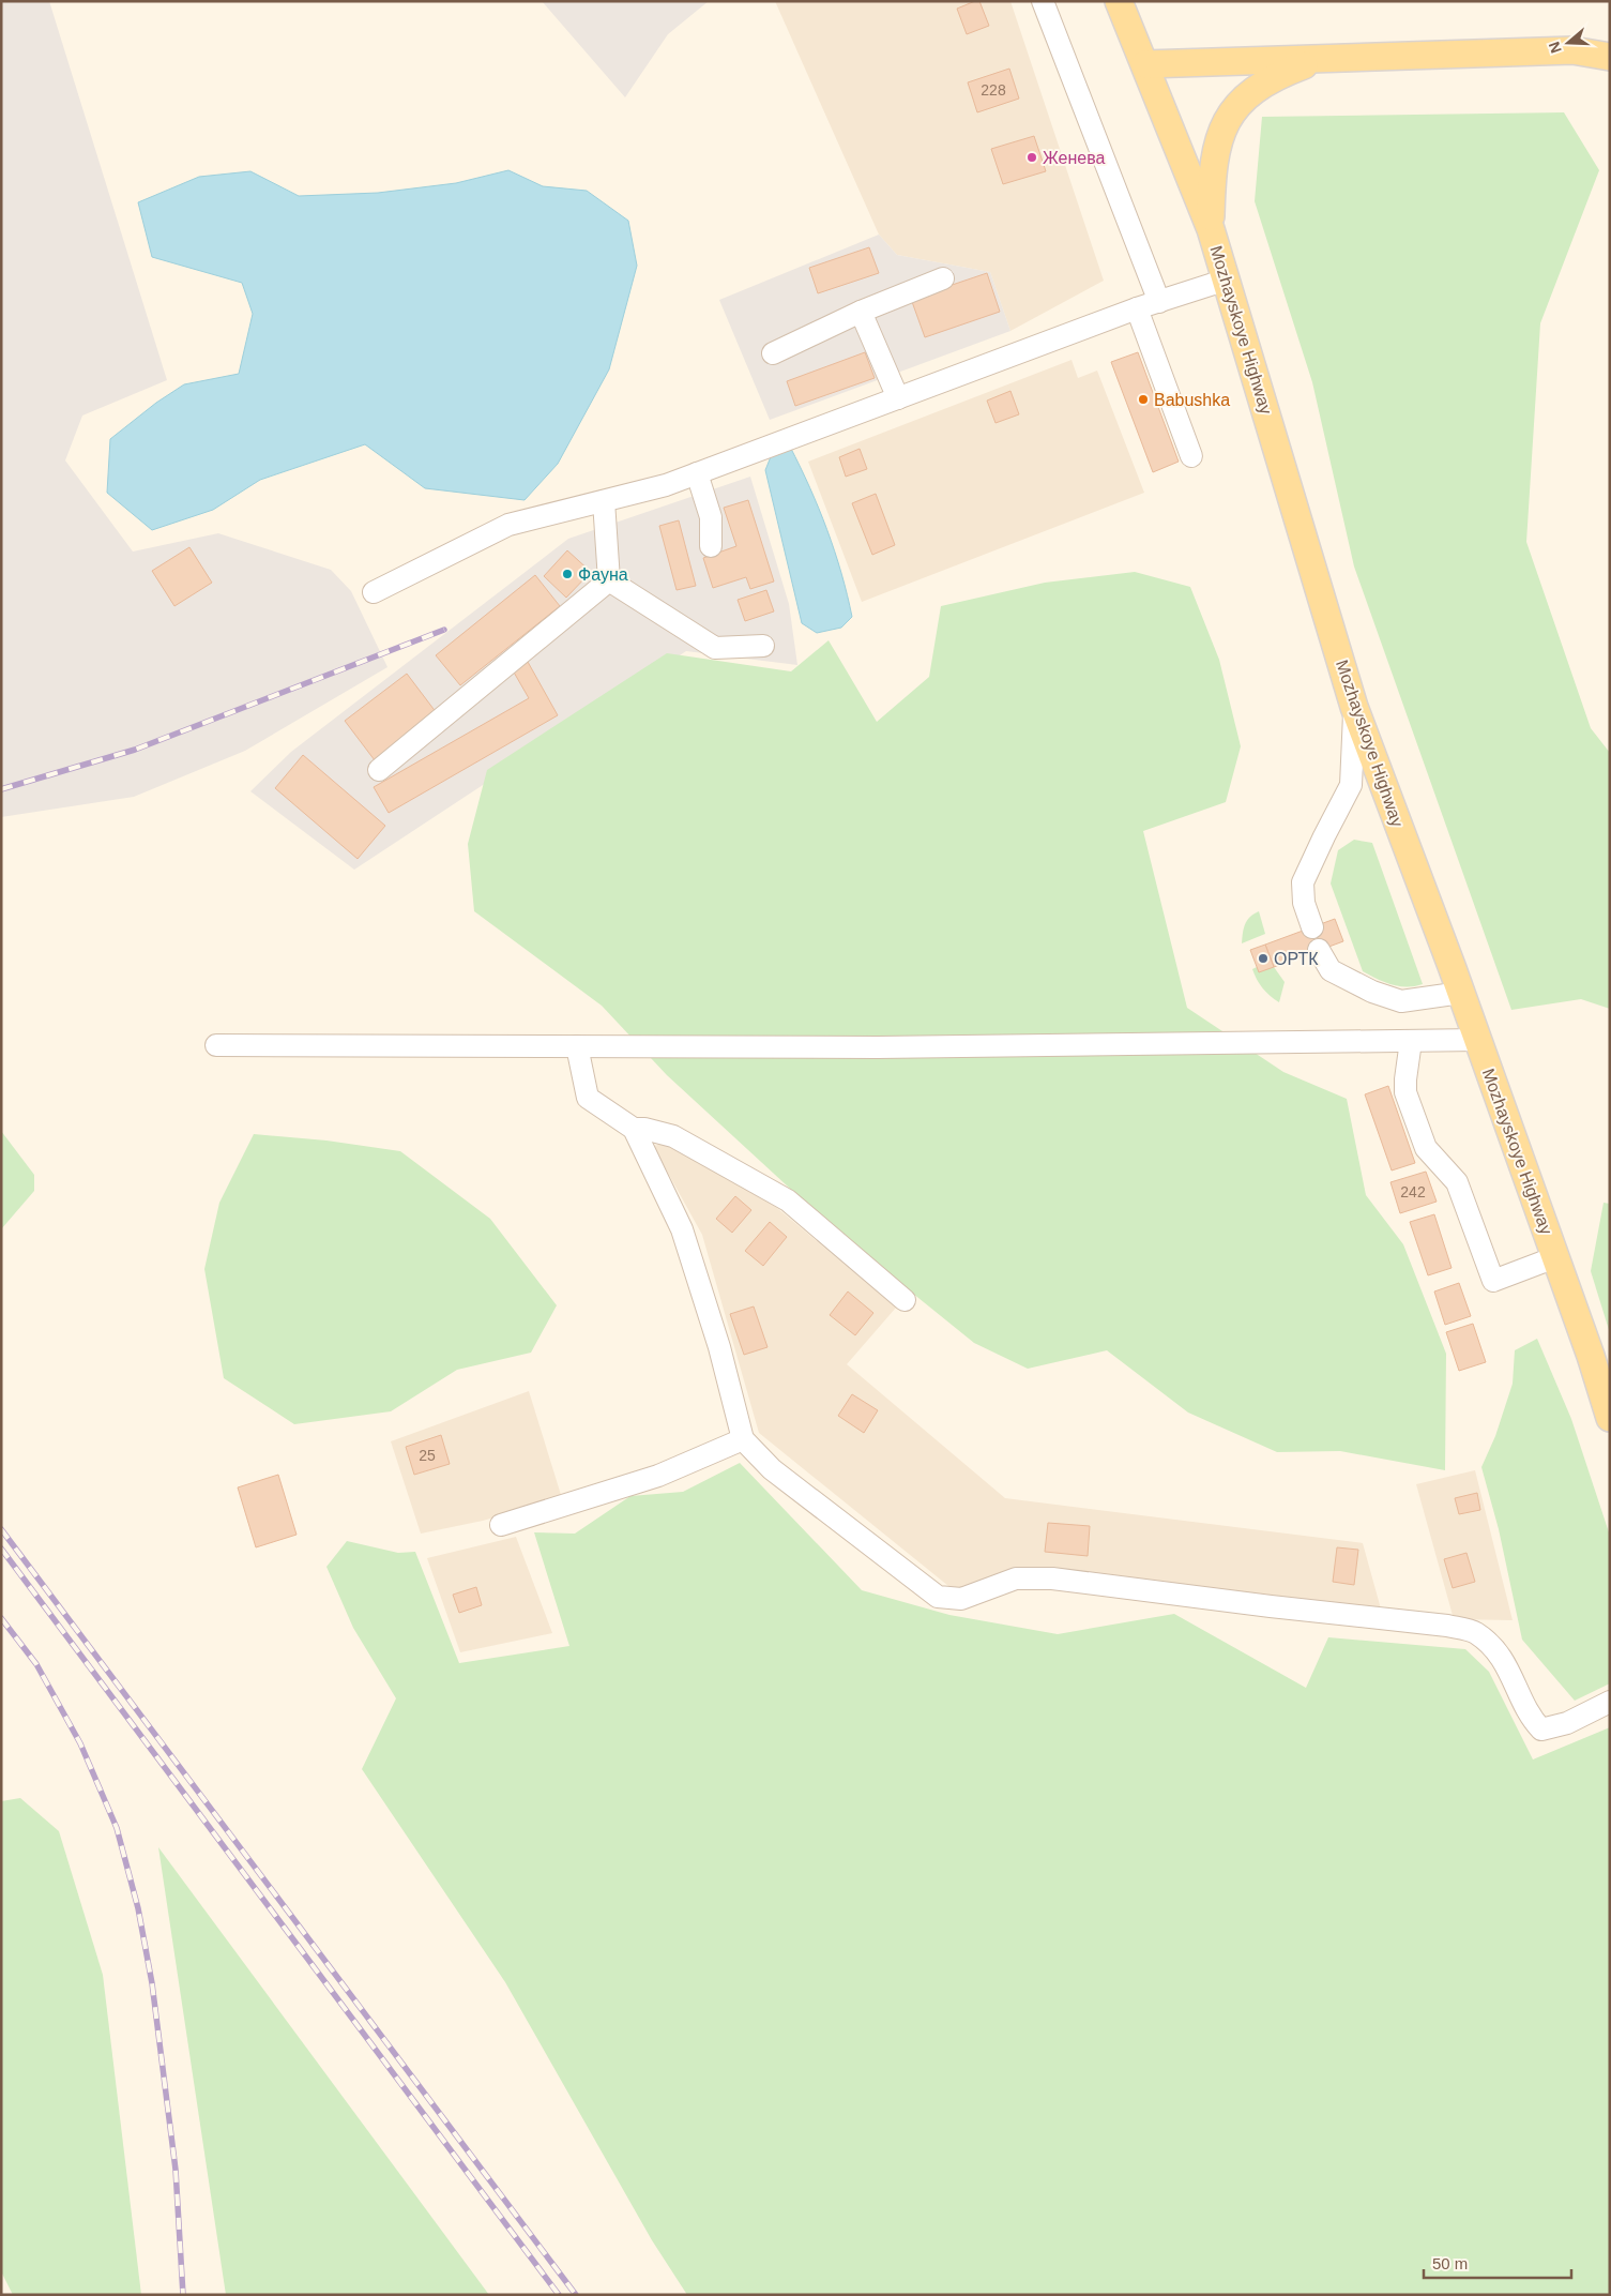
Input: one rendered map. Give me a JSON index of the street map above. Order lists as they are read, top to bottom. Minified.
{"streets":{"main road":["Mozhayskoye Highway"]},"places":["Женева","Babushka","Фауна","ОРТК"],"house_numbers":["228","242","25"],"scale_bar":"50 m","north":"left"}
